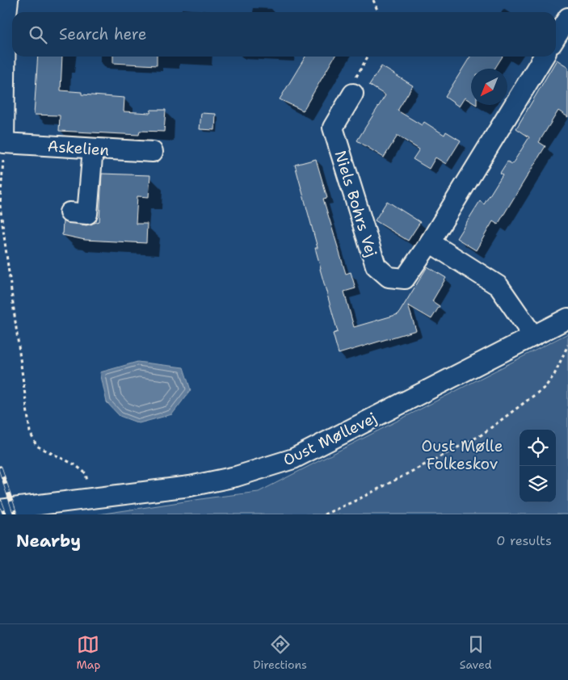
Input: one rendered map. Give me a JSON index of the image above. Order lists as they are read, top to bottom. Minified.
{"streets":{"street":["Askelien","Niels Bohrs Vej","Oust Møllevej"]},"parks":["Oust Mølle Folkeskov"],"north":"bottom left","page":{"search":"Search here","heading":["Nearby","0 results"],"nav":["Map","Directions","Saved"]}}
